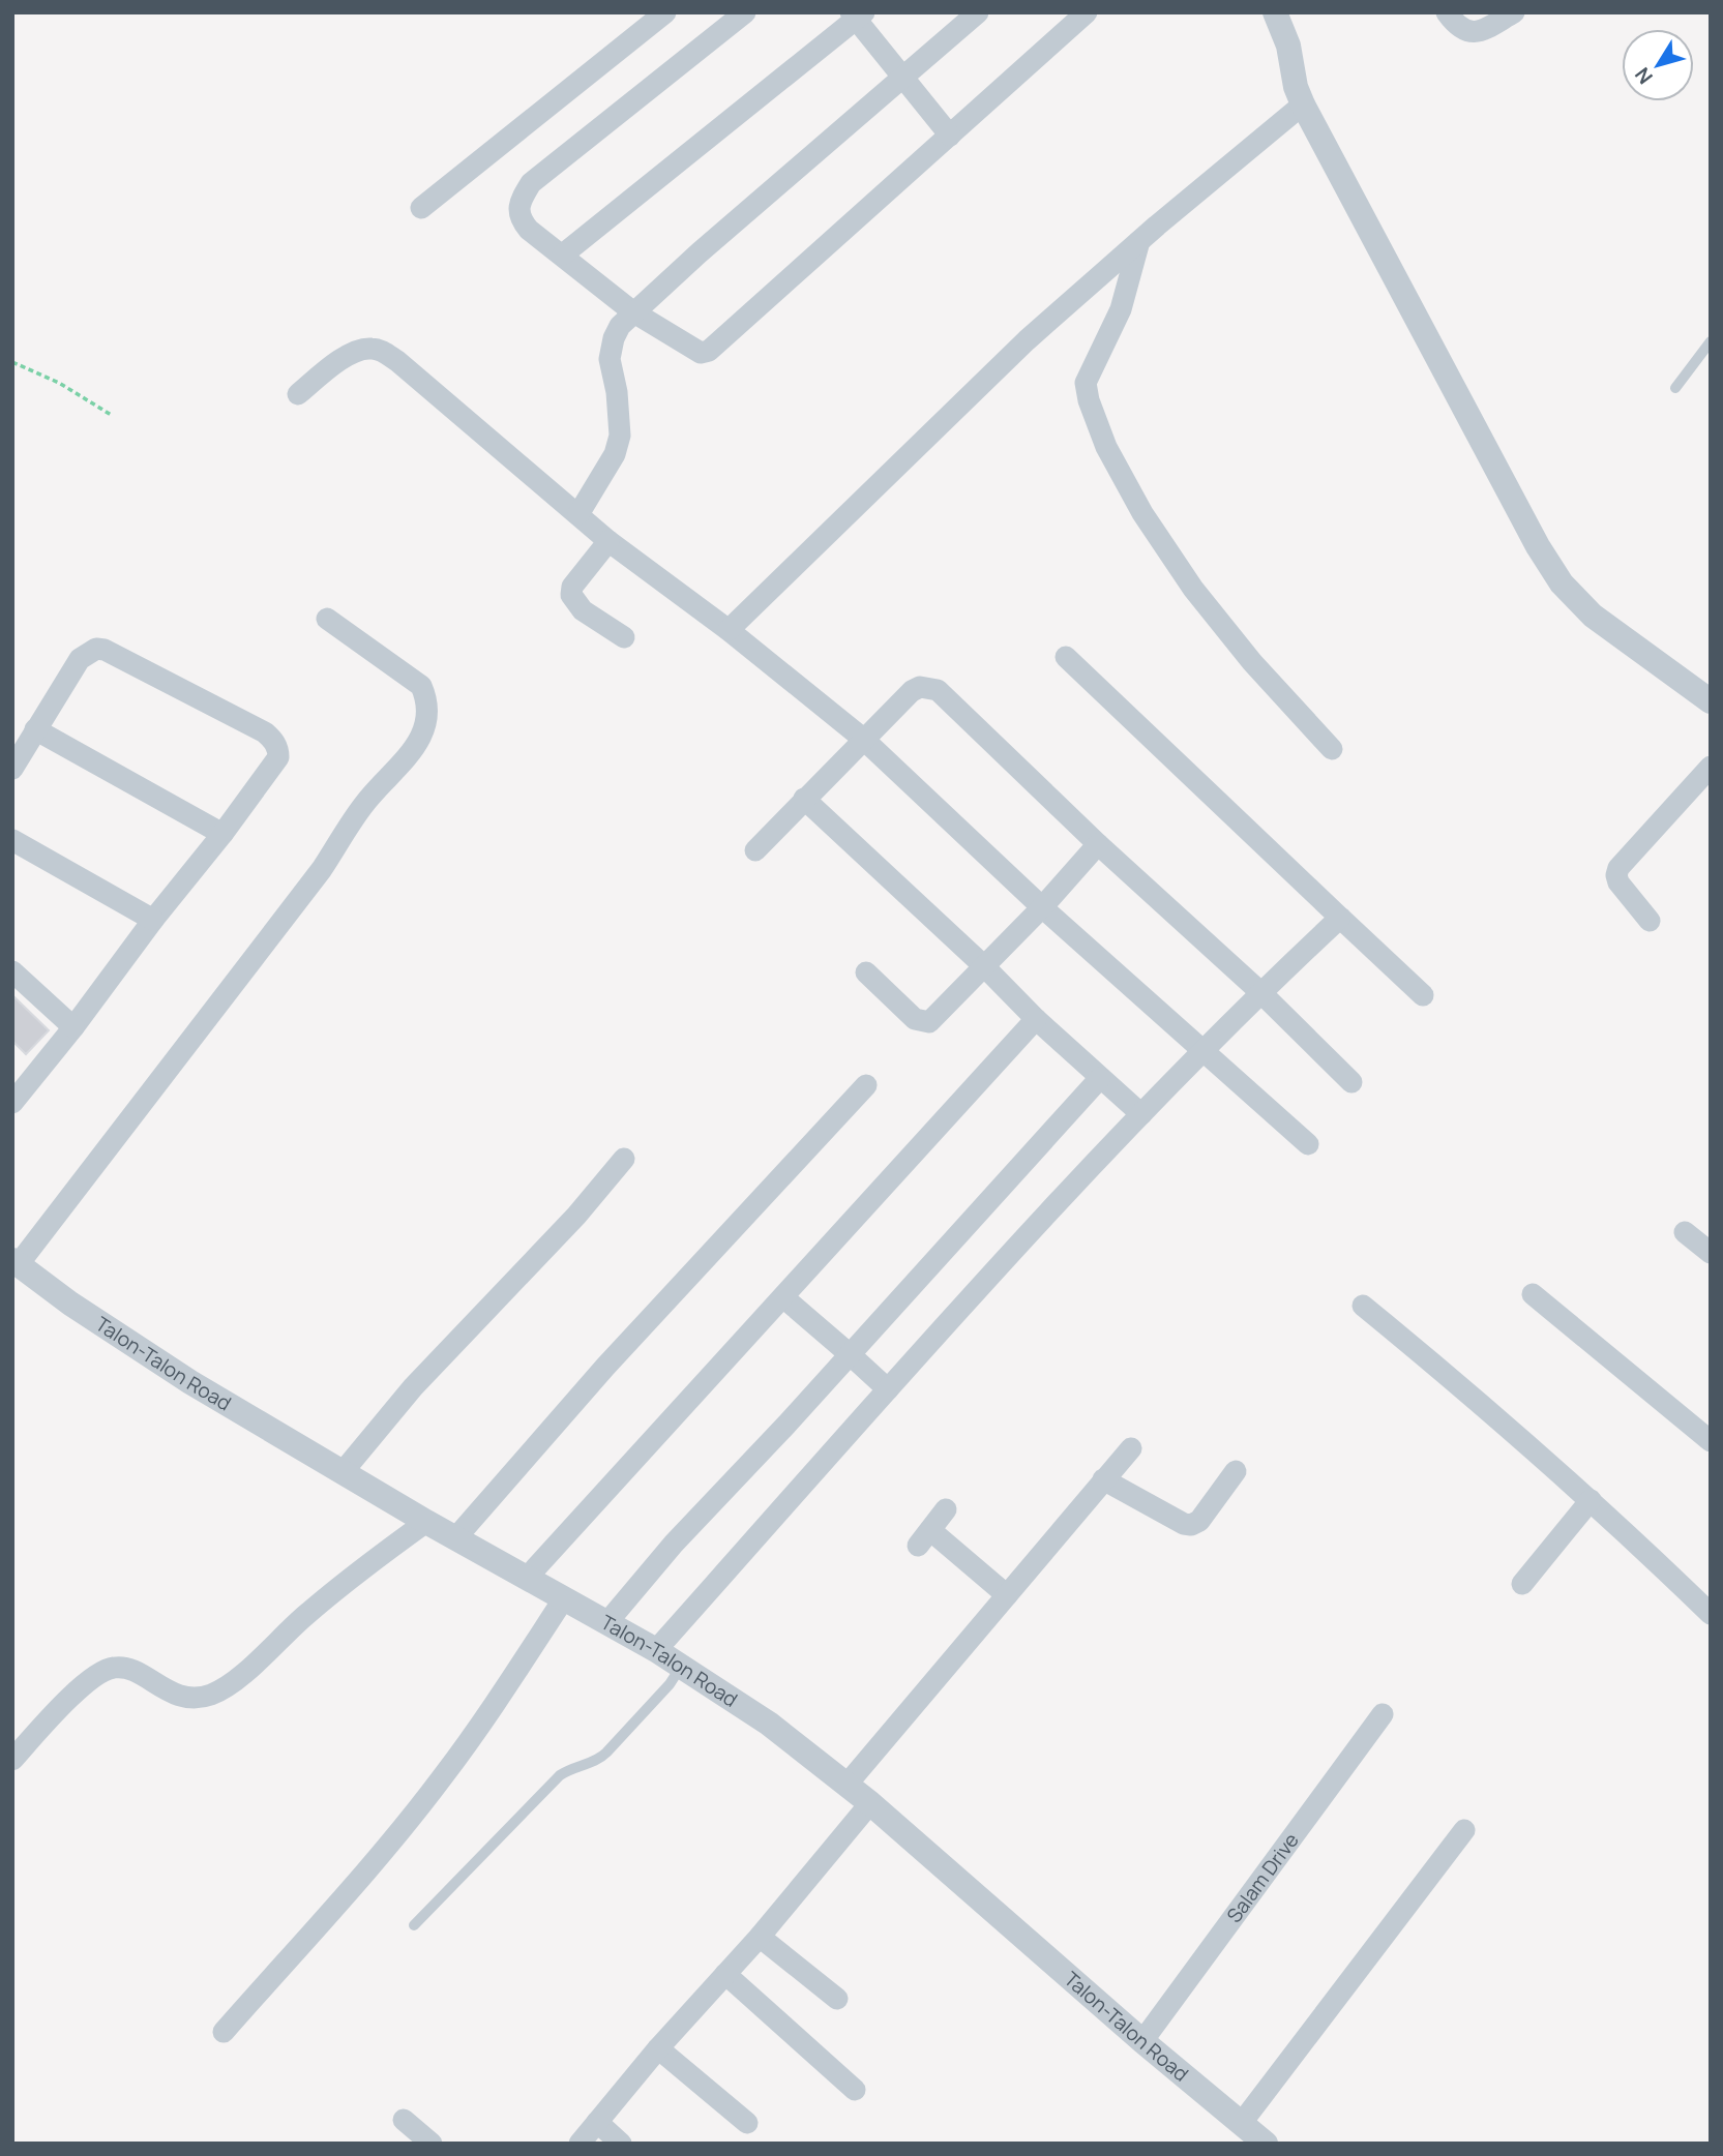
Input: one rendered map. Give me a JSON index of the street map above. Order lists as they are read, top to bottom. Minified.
{"streets":{"street":["Talon-Talon Road","Salam Drive"]},"crossings":[["Talon-Talon Road","Salam Drive"]],"north":"bottom left"}
